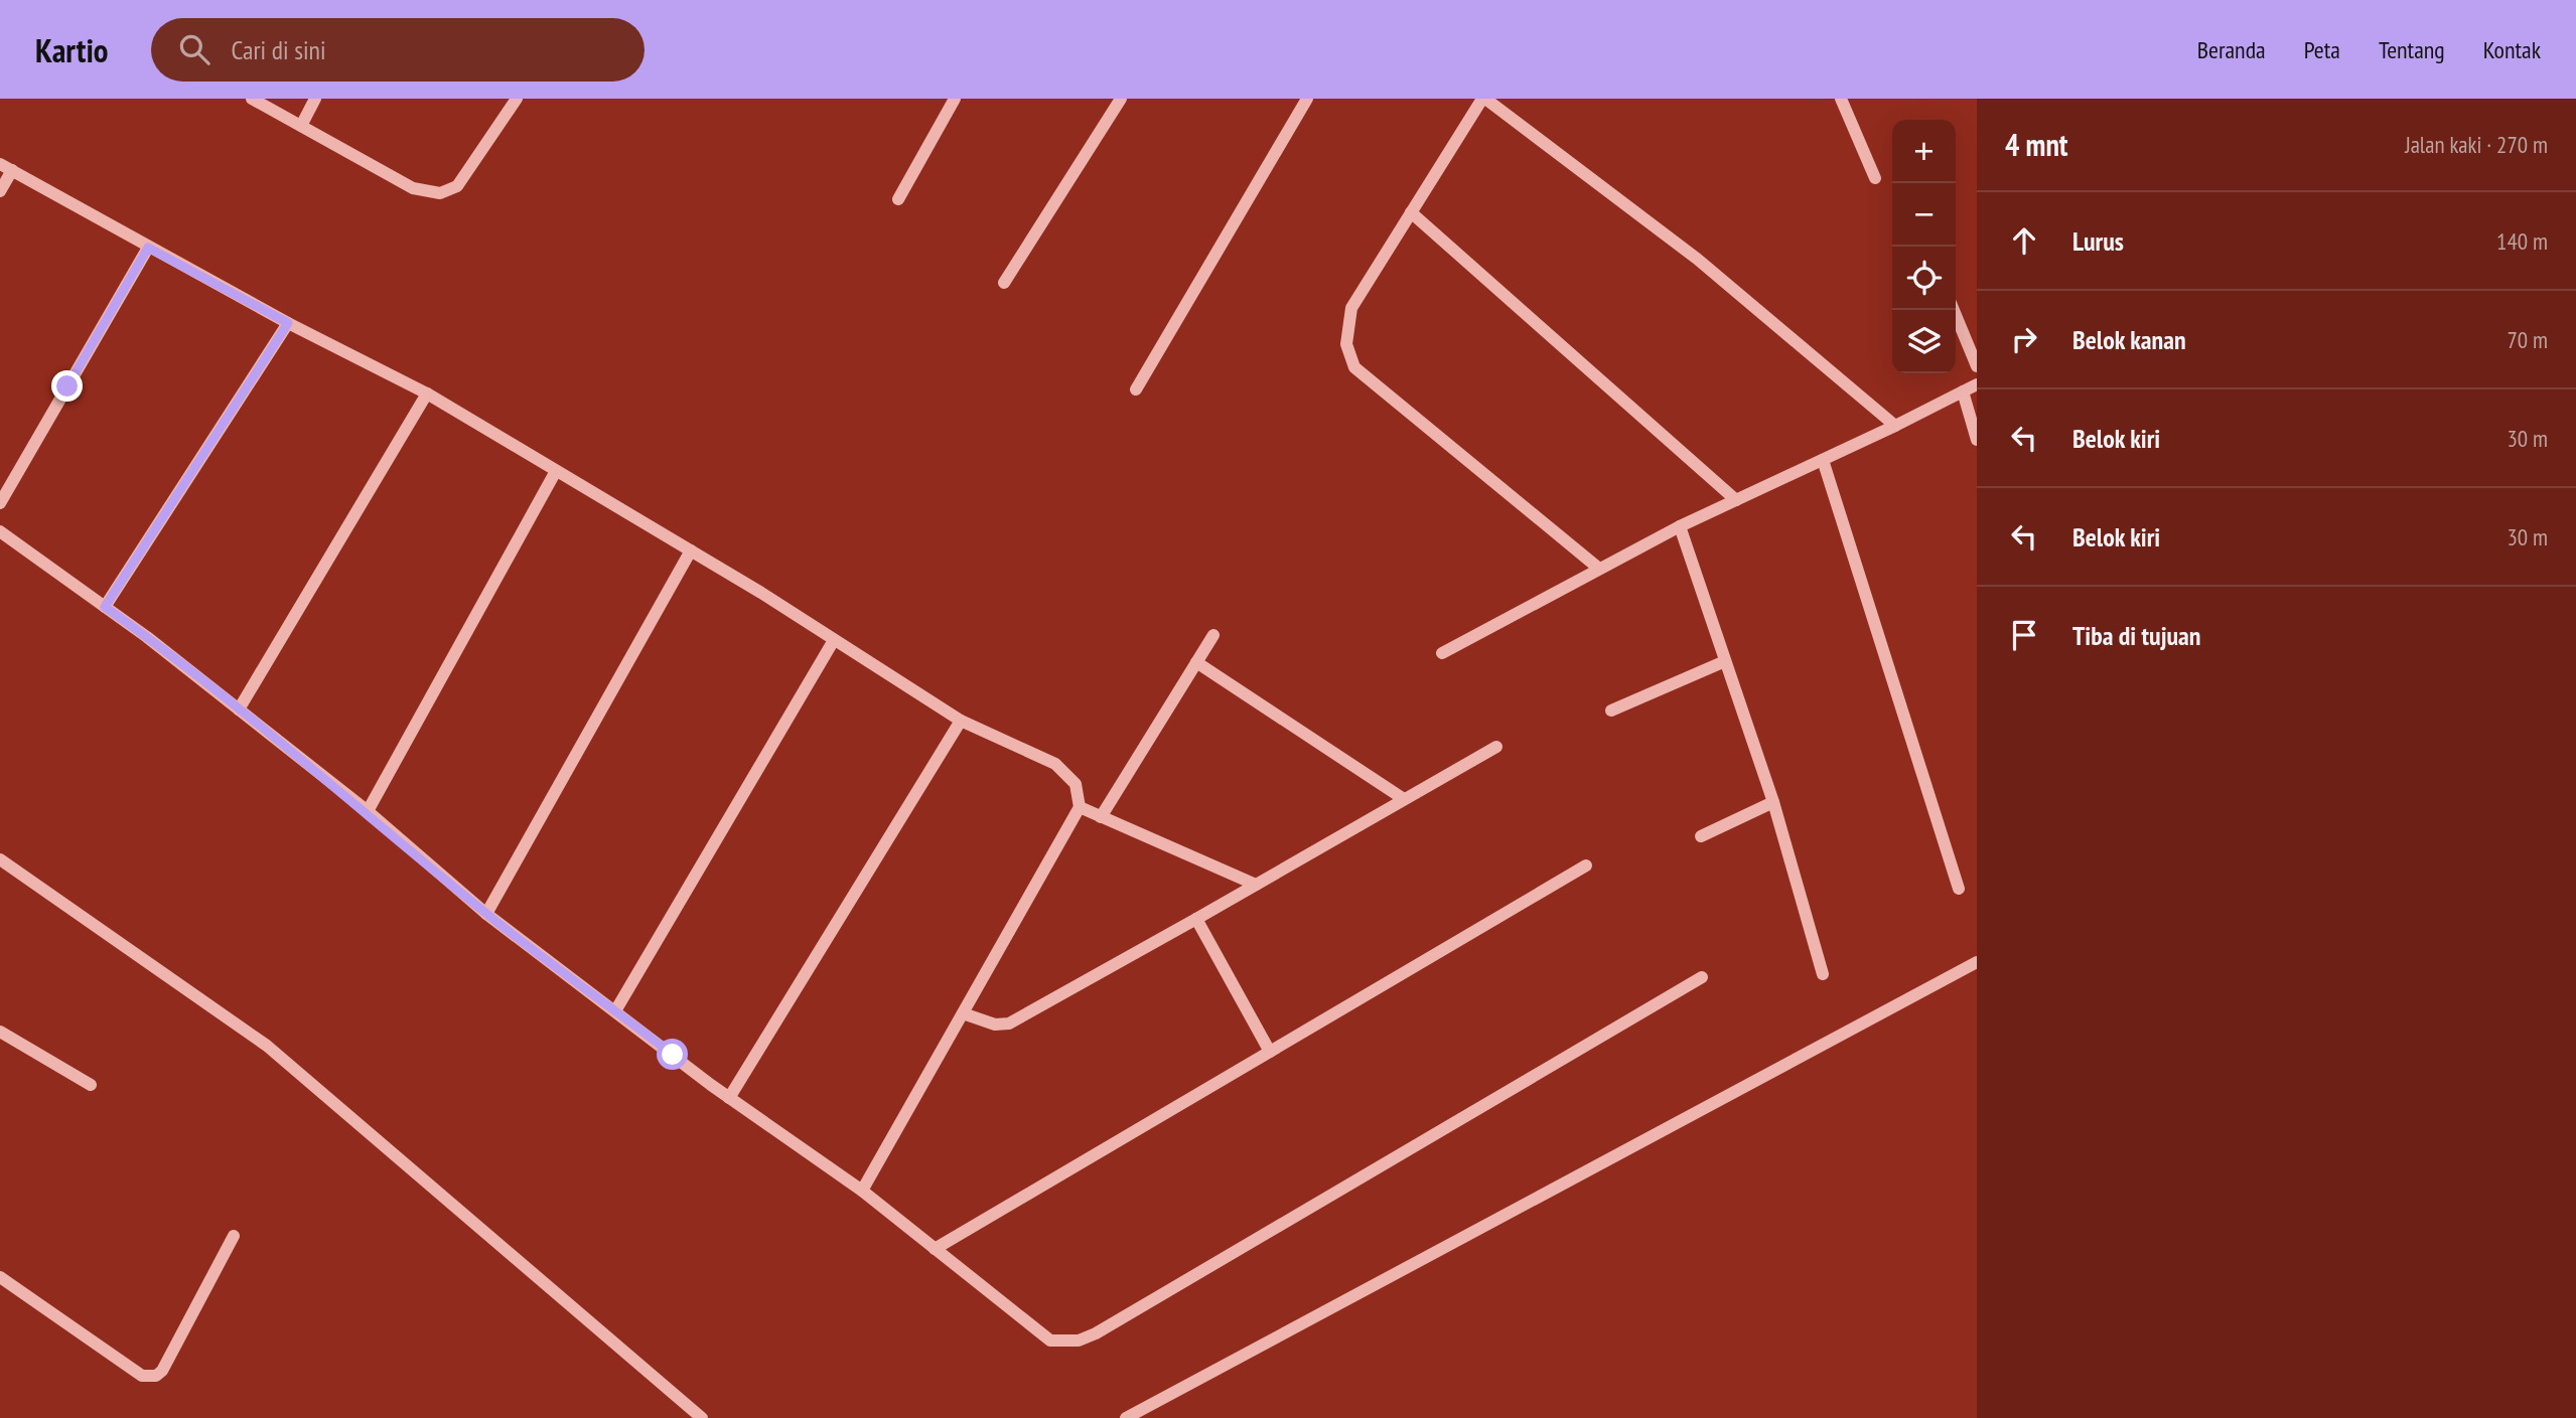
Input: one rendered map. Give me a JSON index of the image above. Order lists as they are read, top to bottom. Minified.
{"page":{"header":"Kartio","search":"Cari di sini","nav":["Beranda","Peta","Tentang","Kontak"],"heading":["4 mnt","Jalan kaki · 270 m"],"map_buttons":["+","−"],"list":[["Lurus","140 m"],["Belok kanan","70 m"],["Belok kiri","30 m"],["Belok kiri","30 m"],"Tiba di tujuan"]}}
